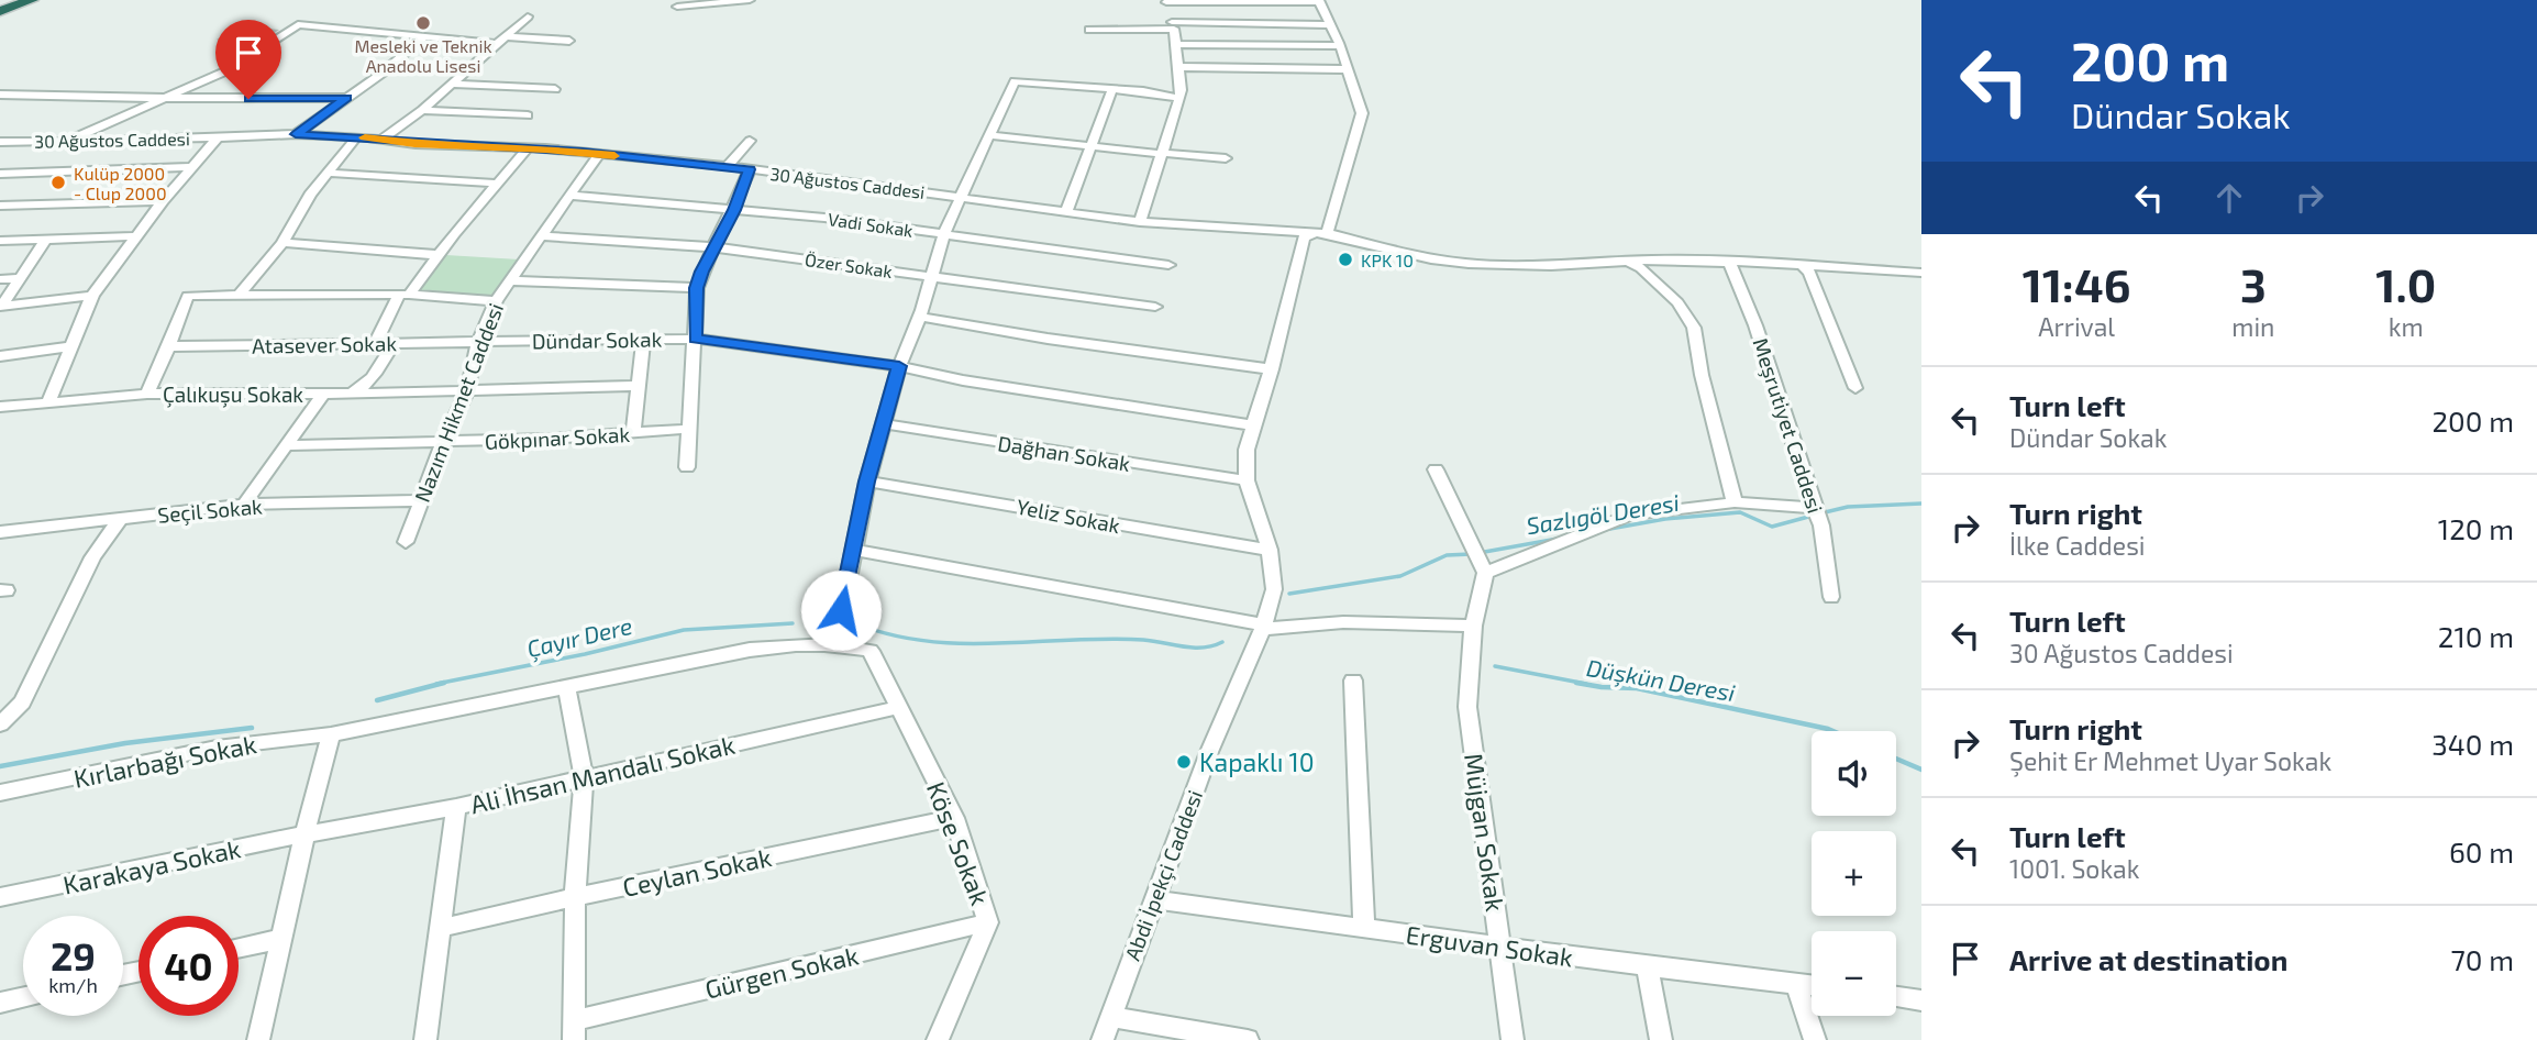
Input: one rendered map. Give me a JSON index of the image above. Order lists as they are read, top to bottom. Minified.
{"streets":{"street":["30 Ağustos Caddesi","Vadi Sokak","Özer Sokak","Dündar Sokak","Atasever Sokak","Çalıkuşu Sokak","Nazım Hikmet Caddesi","Meşrutiyet Caddesi","Gökpınar Sokak","Dağhan Sokak","Seçil Sokak","Yeliz Sokak","Kırlarbağı Sokak","Ali İhsan Mandalı Sokak","Müjgan Sokak","Köse Sokak","Karakaya Sokak","Ceylan Sokak","Abdi İpekçi Caddesi","Erguvan Sokak","Gürgen Sokak"]},"crossings":[["30 Ağustos Caddesi","Nazım Hikmet Caddesi"],["30 Ağustos Caddesi","Meşrutiyet Caddesi"],["30 Ağustos Caddesi","Abdi İpekçi Caddesi"],["Vadi Sokak","Nazım Hikmet Caddesi"],["Özer Sokak","Nazım Hikmet Caddesi"],["Dündar Sokak","Atasever Sokak"],["Dündar Sokak","Nazım Hikmet Caddesi"],["Dündar Sokak","Abdi İpekçi Caddesi"],["Atasever Sokak","Nazım Hikmet Caddesi"],["Çalıkuşu Sokak","Nazım Hikmet Caddesi"],["Nazım Hikmet Caddesi","Gökpınar Sokak"],["Nazım Hikmet Caddesi","Seçil Sokak"],["Dağhan Sokak","Abdi İpekçi Caddesi"],["Yeliz Sokak","Abdi İpekçi Caddesi"],["Kırlarbağı Sokak","Köse Sokak"],["Ali İhsan Mandalı Sokak","Köse Sokak"],["Ali İhsan Mandalı Sokak","Karakaya Sokak"],["Müjgan Sokak","Erguvan Sokak"],["Köse Sokak","Ceylan Sokak"],["Köse Sokak","Gürgen Sokak"],["Abdi İpekçi Caddesi","Erguvan Sokak"]],"water":["Sazlıgöl Deresi","Çayır Dere","Düşkün Deresi"],"places":["Mesleki ve Teknik Anadolu Lisesi","Kulüp 2000 - Clup 2000","KPK 10","Kapaklı 10"],"page":{"turn":["200 m","Dündar Sokak"],"eta":["11:46","Arrival","3","min","1.0","km"],"list":[{"name":"Turn left","note":"Dündar Sokak","value":"200 m"},{"name":"Turn right","note":"İlke Caddesi","value":"120 m"},{"name":"Turn left","note":"30 Ağustos Caddesi","value":"210 m"},{"name":"Turn right","note":"Şehit Er Mehmet Uyar Sokak","value":"340 m"},{"name":"Turn left","note":"1001. Sokak","value":"60 m"},{"name":"Arrive at destination","value":"70 m"}],"map_buttons":["+","−"],"speed":"29 km/h","limit":"40"}}
